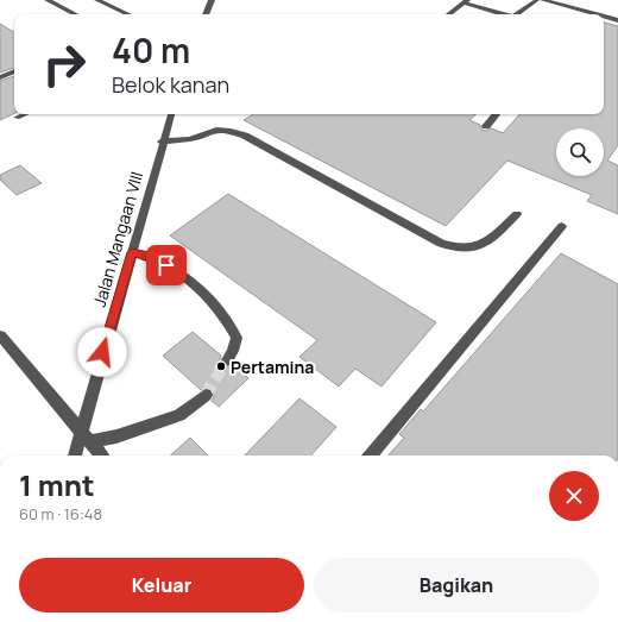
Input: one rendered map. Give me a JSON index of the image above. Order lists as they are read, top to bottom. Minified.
{"streets":{"street":["Jalan Mangaan VIII"]},"places":["Pertamina"],"page":{"turn":["40 m","Belok kanan"],"heading":["1 mnt","60 m · 16:48"],"buttons":["Keluar","Bagikan"]}}
